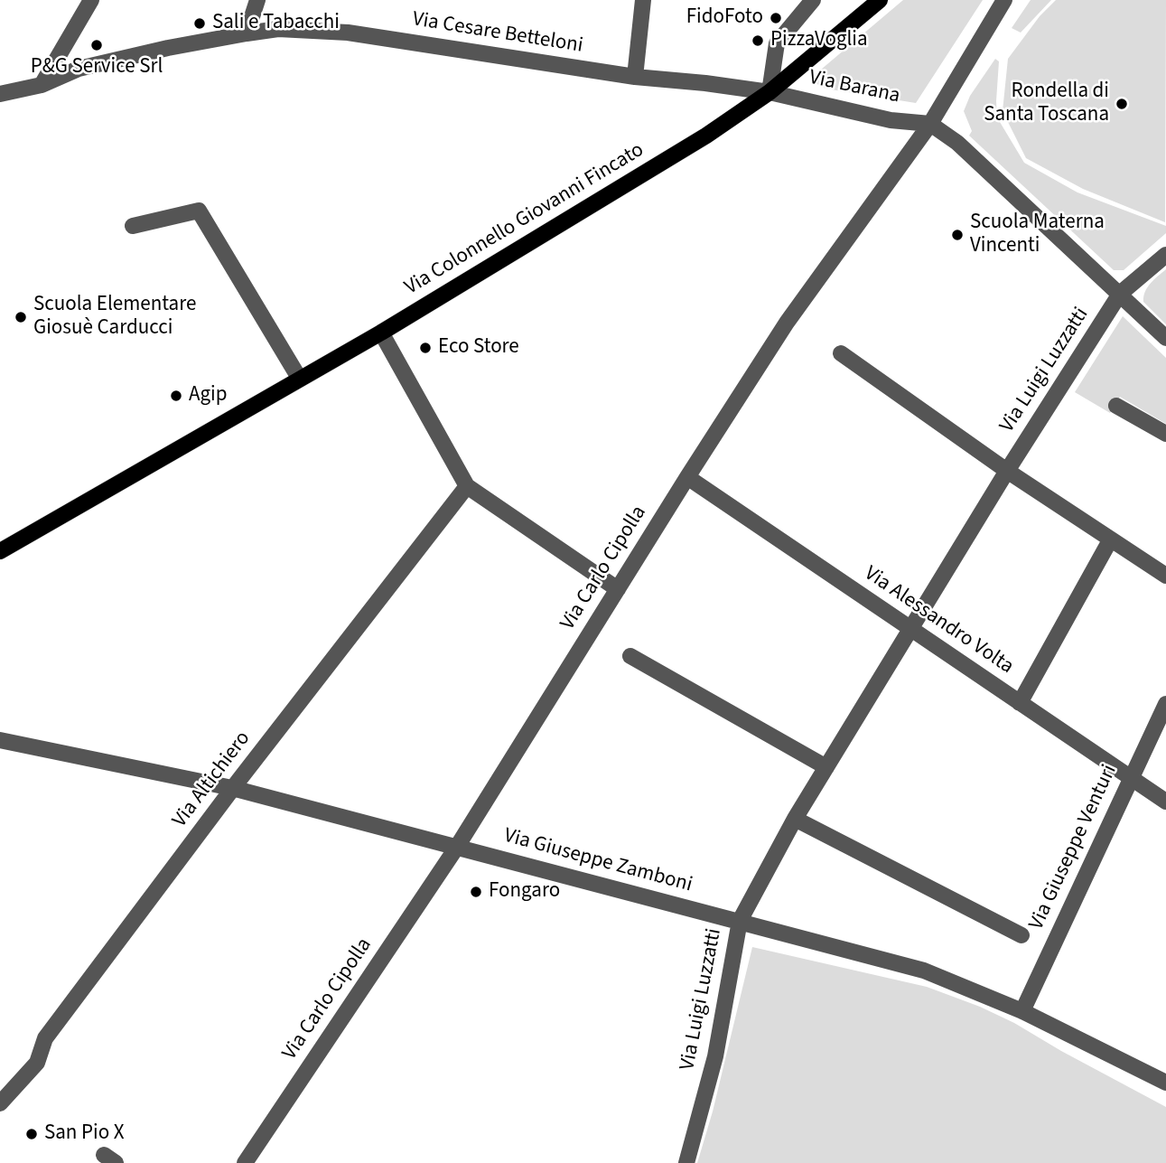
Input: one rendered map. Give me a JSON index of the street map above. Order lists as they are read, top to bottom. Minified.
{"streets":{"main road":["Via Barana","Via Colonnello Giovanni Fincato"],"street":["Via Cesare Betteloni","Via Luigi Luzzatti","Via Carlo Cipolla","Via Alessandro Volta","Via Altichiero","Via Giuseppe Venturi","Via Giuseppe Zamboni"]},"crossings":[["Via Cesare Betteloni","Via Barana"],["Via Cesare Betteloni","Via Colonnello Giovanni Fincato"],["Via Barana","Via Colonnello Giovanni Fincato"],["Via Barana","Via Carlo Cipolla"],["Via Luigi Luzzatti","Via Alessandro Volta"],["Via Luigi Luzzatti","Via Giuseppe Zamboni"],["Via Carlo Cipolla","Via Alessandro Volta"],["Via Carlo Cipolla","Via Giuseppe Zamboni"],["Via Alessandro Volta","Via Giuseppe Venturi"],["Via Altichiero","Via Giuseppe Zamboni"],["Via Giuseppe Venturi","Via Giuseppe Zamboni"]],"places":["FidoFoto","Sali e Tabacchi","PizzaVoglia","P&G Service Srl","Rondella di Santa Toscana","Scuola Materna Vincenti","Scuola Elementare Giosuè Carducci","Eco Store","Agip","Fongaro","San Pio X"]}
